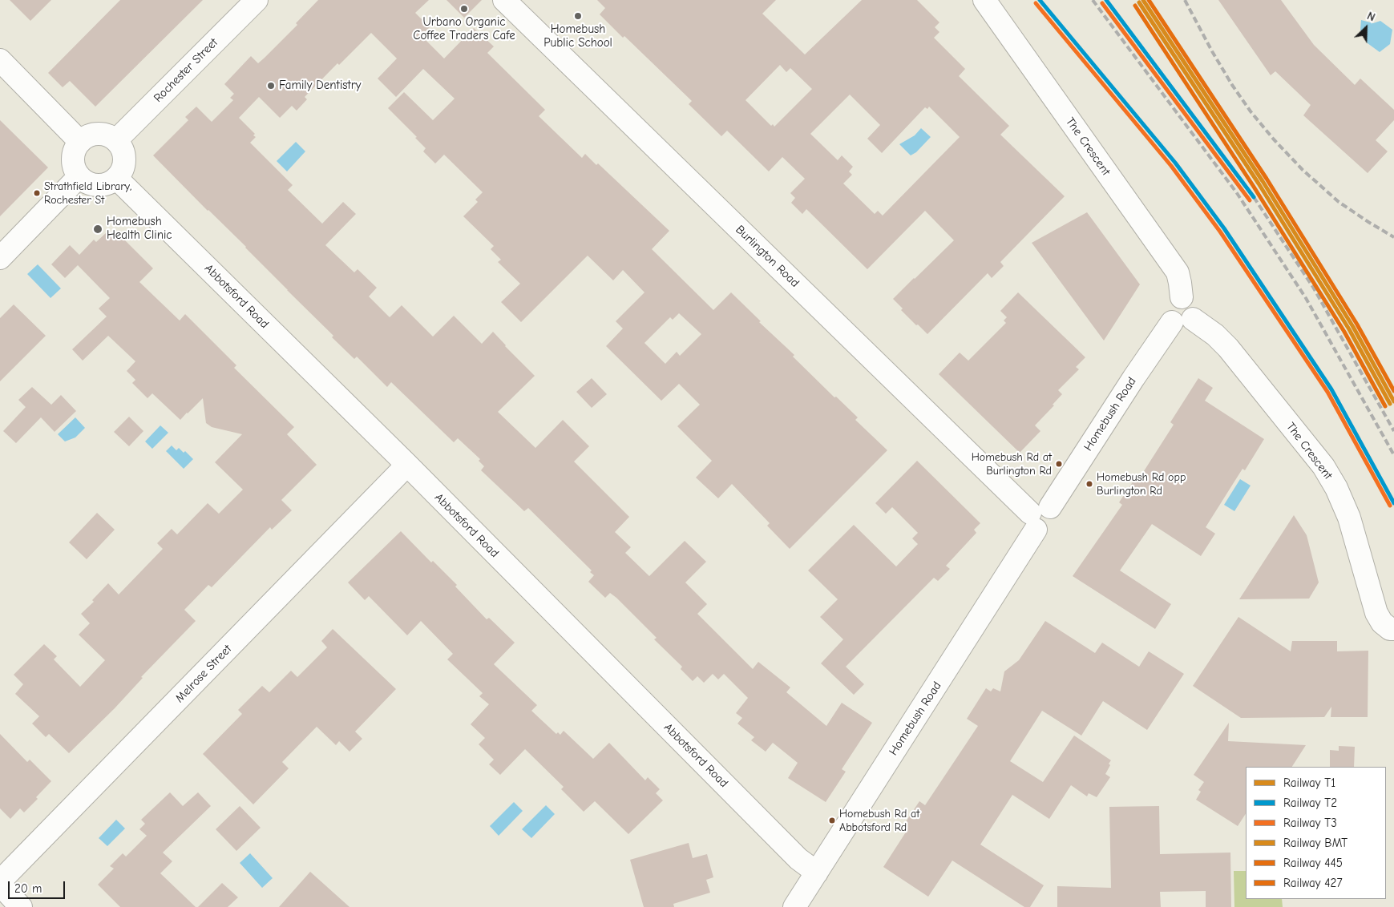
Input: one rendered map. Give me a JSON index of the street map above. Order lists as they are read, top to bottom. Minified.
{"streets":{"street":["Rochester Street","The Crescent","Burlington Road","Abbotsford Road","Homebush Road","Melrose Street"]},"crossings":[["Rochester Street","Abbotsford Road"],["The Crescent","Homebush Road"],["Burlington Road","Homebush Road"],["Abbotsford Road","Homebush Road"],["Abbotsford Road","Melrose Street"]],"places":["Urbano Organic Coffee Traders Cafe","Homebush Public School","Family Dentistry","Strathfield Library, Rochester St","Homebush Health Clinic","Homebush Rd at Burlington Rd","Homebush Rd opp Burlington Rd","Homebush Rd at Abbotsford Rd"],"lines":["rail line T1","rail line T2","rail line 445","rail line BMT","rail line T3","rail line 427"],"legend":["Railway T1","Railway T2","Railway T3","Railway BMT","Railway 445","Railway 427"],"scale_bar":"20 m","north":"top right"}
